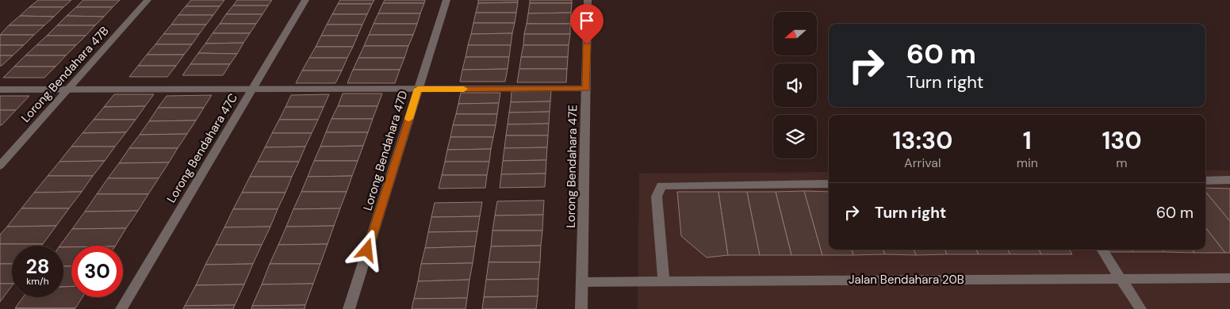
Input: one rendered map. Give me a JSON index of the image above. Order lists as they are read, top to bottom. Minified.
{"streets":{"street":["Lorong Bendahara 47B","Lorong Bendahara 47C","Lorong Bendahara 47D","Lorong Bendahara 47E","Jalan Bendahara 20B"]},"crossings":[["Lorong Bendahara 47E","Jalan Bendahara 20B"]],"north":"left","page":{"turn":["60 m","Turn right"],"eta":["13:30","Arrival","1","min","130","m"],"list":[{"name":"Turn right","value":"60 m"}],"speed":"28 km/h","limit":"30"}}
